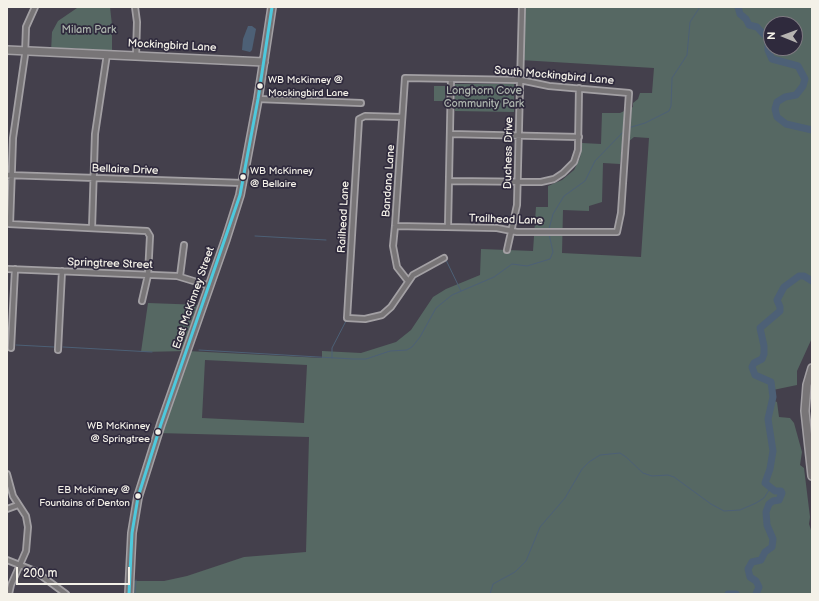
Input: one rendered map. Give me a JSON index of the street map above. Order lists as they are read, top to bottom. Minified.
{"streets":{"main road":["Mockingbird Lane","East McKinney Street"],"street":["South Mockingbird Lane","Duchess Drive","Bellaire Drive","Bandana Lane","Railhead Lane","Trailhead Lane","Springtree Street"]},"crossings":[["Mockingbird Lane","East McKinney Street"],["South Mockingbird Lane","Duchess Drive"],["South Mockingbird Lane","Bandana Lane"],["South Mockingbird Lane","Trailhead Lane"],["Duchess Drive","Trailhead Lane"],["Bellaire Drive","East McKinney Street"],["Bandana Lane","Railhead Lane"],["Bandana Lane","Trailhead Lane"],["Springtree Street","East McKinney Street"]],"parks":["Milam Park","Longhorn Cove Community Park"],"places":["WB McKinney @ Mockingbird Lane","WB McKinney @ Bellaire","WB McKinney @ Springtree","EB McKinney @ Fountains of Denton"],"scale_bar":"200 m","north":"left"}
